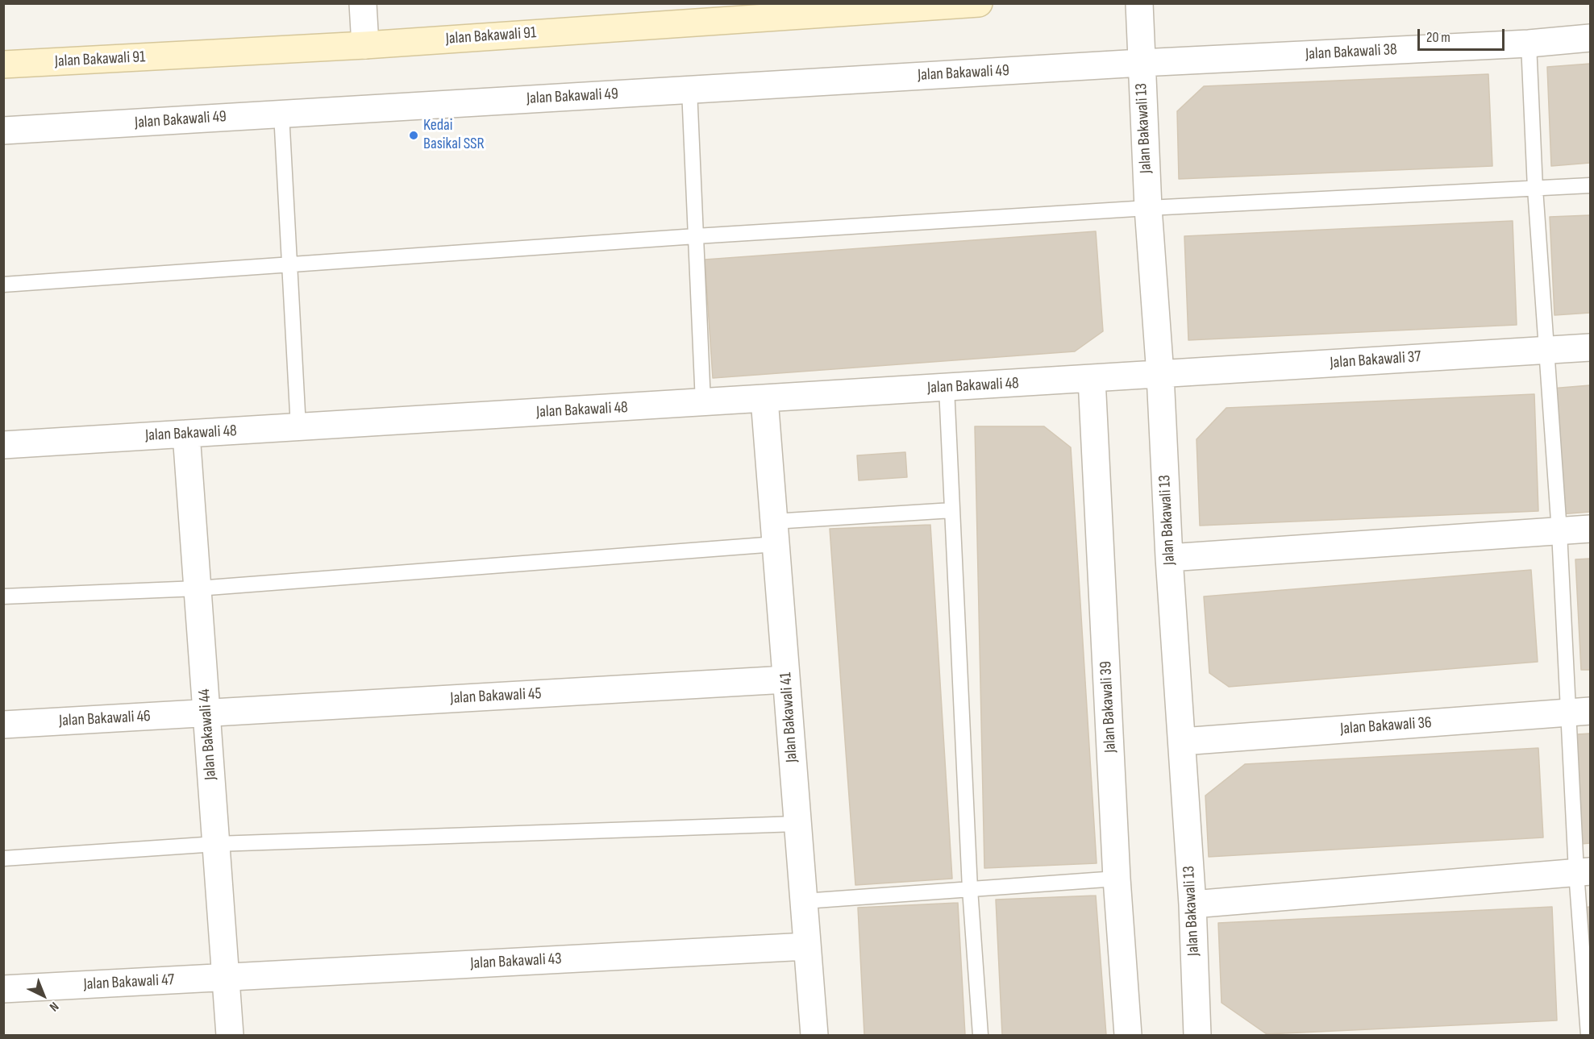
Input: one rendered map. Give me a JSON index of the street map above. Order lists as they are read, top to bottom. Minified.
{"streets":{"main road":["Jalan Bakawali 91"],"street":["Jalan Bakawali 38","Jalan Bakawali 49","Jalan Bakawali 13","Jalan Bakawali 37","Jalan Bakawali 48","Jalan Bakawali 45","Jalan Bakawali 39","Jalan Bakawali 41","Jalan Bakawali 46","Jalan Bakawali 36","Jalan Bakawali 44","Jalan Bakawali 43","Jalan Bakawali 47"]},"crossings":[["Jalan Bakawali 38","Jalan Bakawali 49"],["Jalan Bakawali 38","Jalan Bakawali 13"],["Jalan Bakawali 49","Jalan Bakawali 13"],["Jalan Bakawali 13","Jalan Bakawali 37"],["Jalan Bakawali 13","Jalan Bakawali 48"],["Jalan Bakawali 13","Jalan Bakawali 36"],["Jalan Bakawali 37","Jalan Bakawali 48"],["Jalan Bakawali 48","Jalan Bakawali 39"],["Jalan Bakawali 48","Jalan Bakawali 41"],["Jalan Bakawali 48","Jalan Bakawali 44"],["Jalan Bakawali 45","Jalan Bakawali 41"],["Jalan Bakawali 45","Jalan Bakawali 46"],["Jalan Bakawali 45","Jalan Bakawali 44"],["Jalan Bakawali 41","Jalan Bakawali 43"],["Jalan Bakawali 46","Jalan Bakawali 44"],["Jalan Bakawali 44","Jalan Bakawali 43"],["Jalan Bakawali 44","Jalan Bakawali 47"],["Jalan Bakawali 43","Jalan Bakawali 47"]],"places":["Kedai Basikal SSR"],"scale_bar":"20 m","north":"bottom right"}
